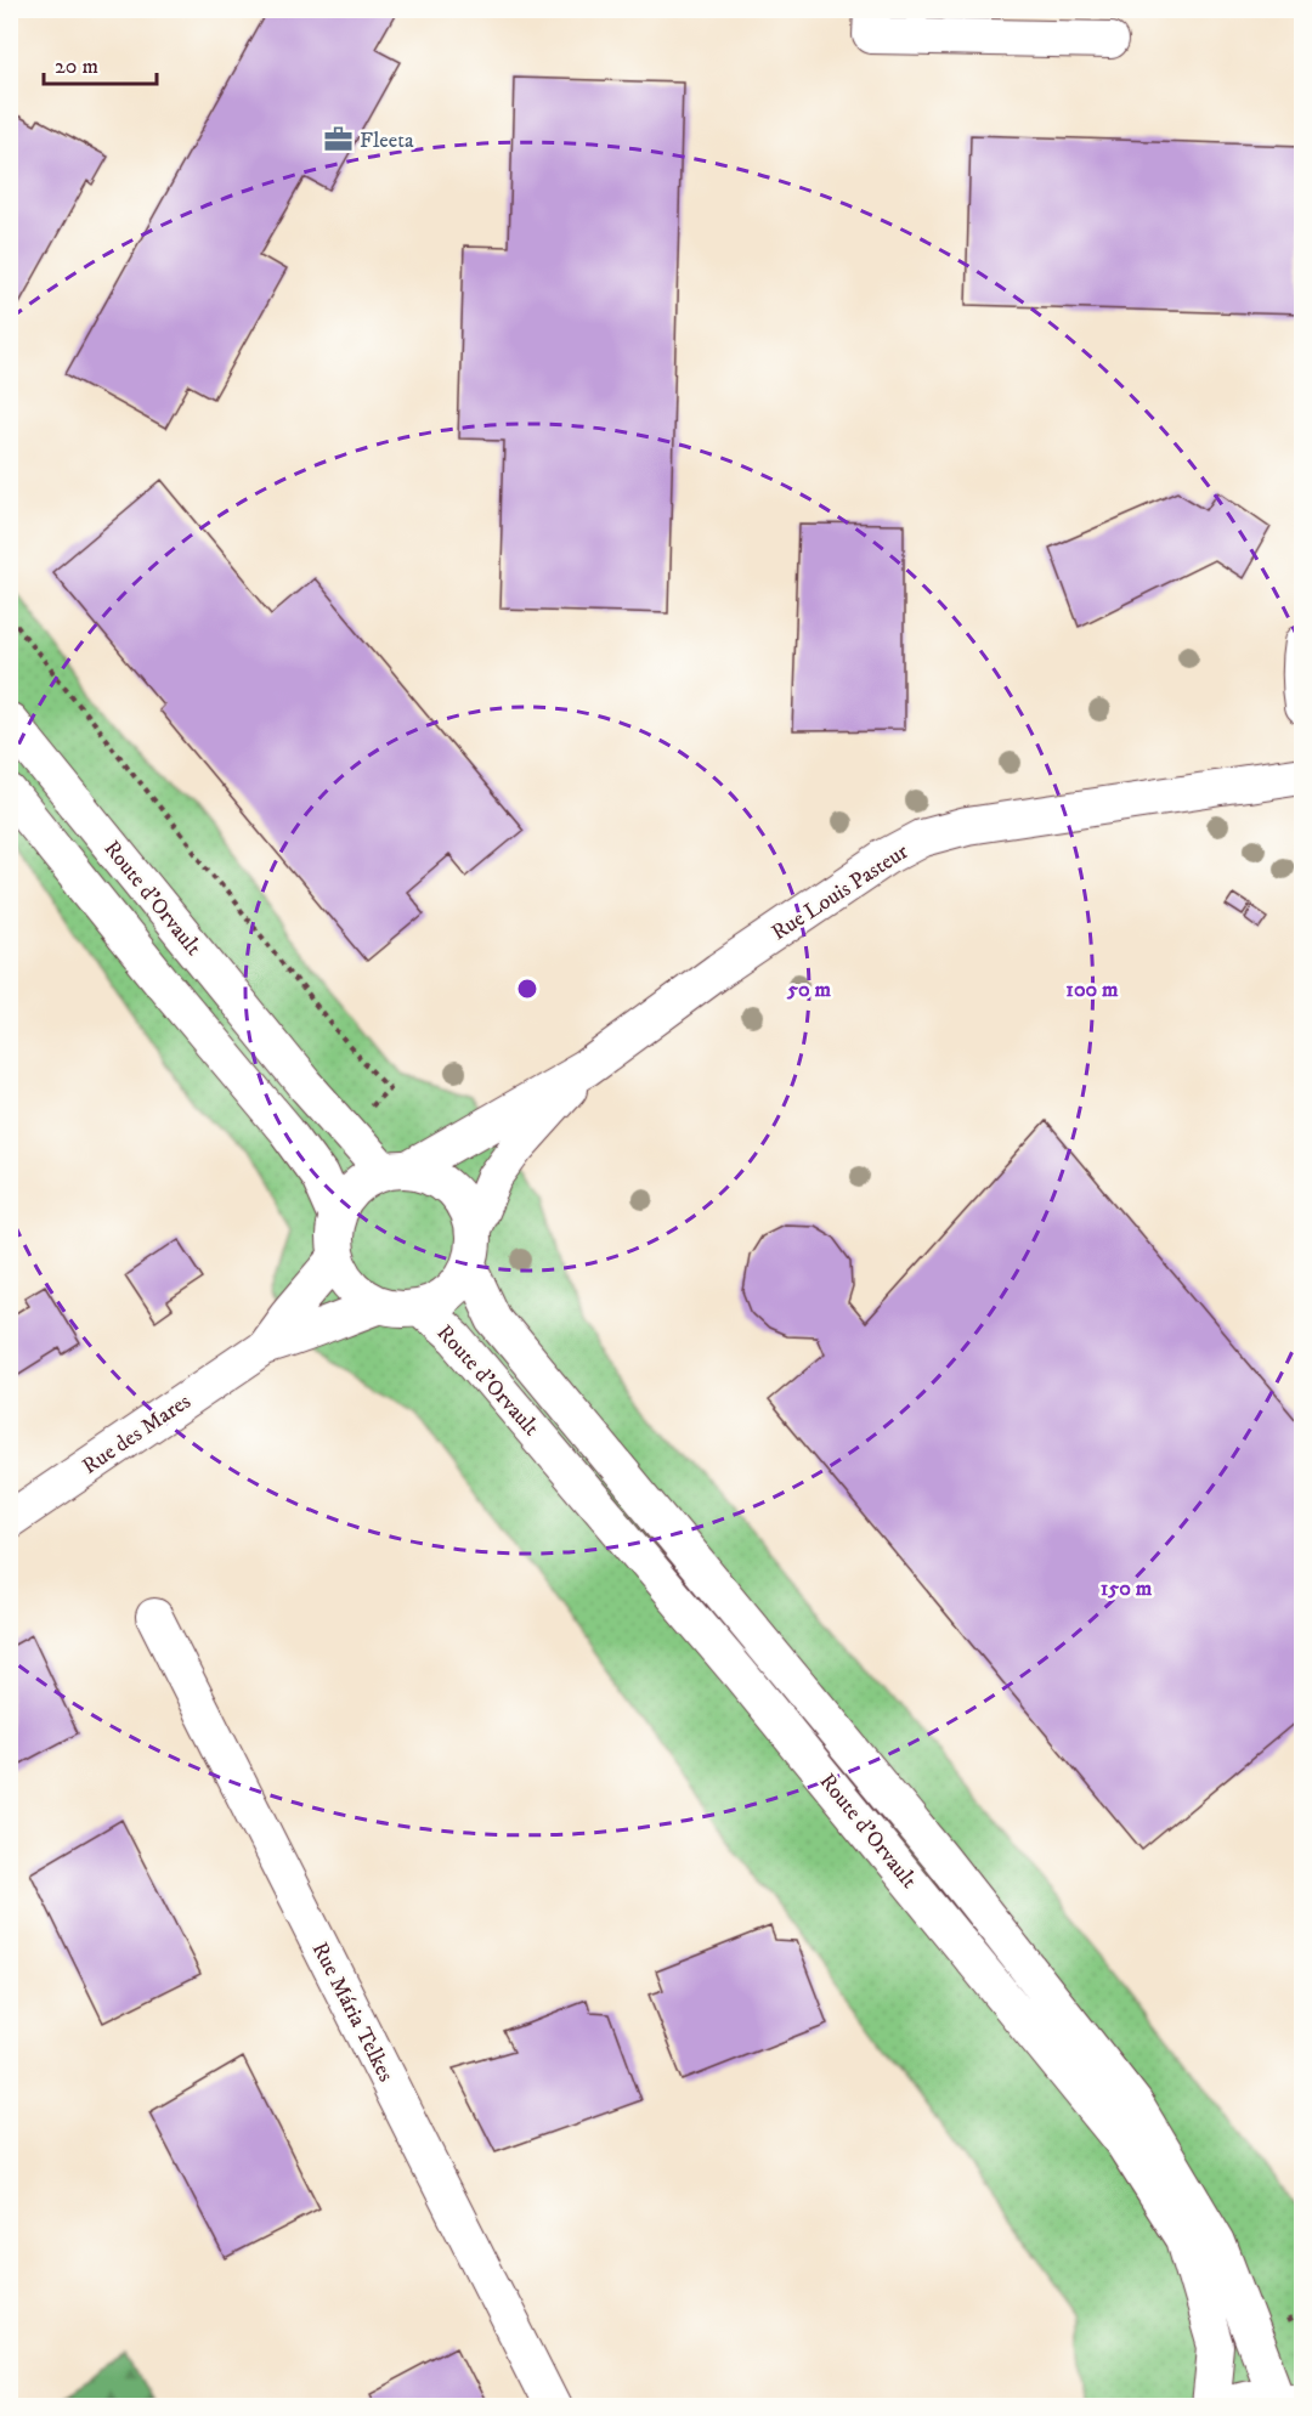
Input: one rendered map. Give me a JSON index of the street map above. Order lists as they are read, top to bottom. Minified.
{"streets":{"street":["Rue Louis Pasteur","Route d'Orvault","Rue des Mares","Rue Mária Telkes"]},"crossings":[["Rue Louis Pasteur","Route d'Orvault"],["Rue Louis Pasteur","Rue des Mares"],["Route d'Orvault","Rue des Mares"]],"places":{"office":["Fleeta"]},"scale_bar":"20 m","rings":["50 m","100 m","150 m"]}
